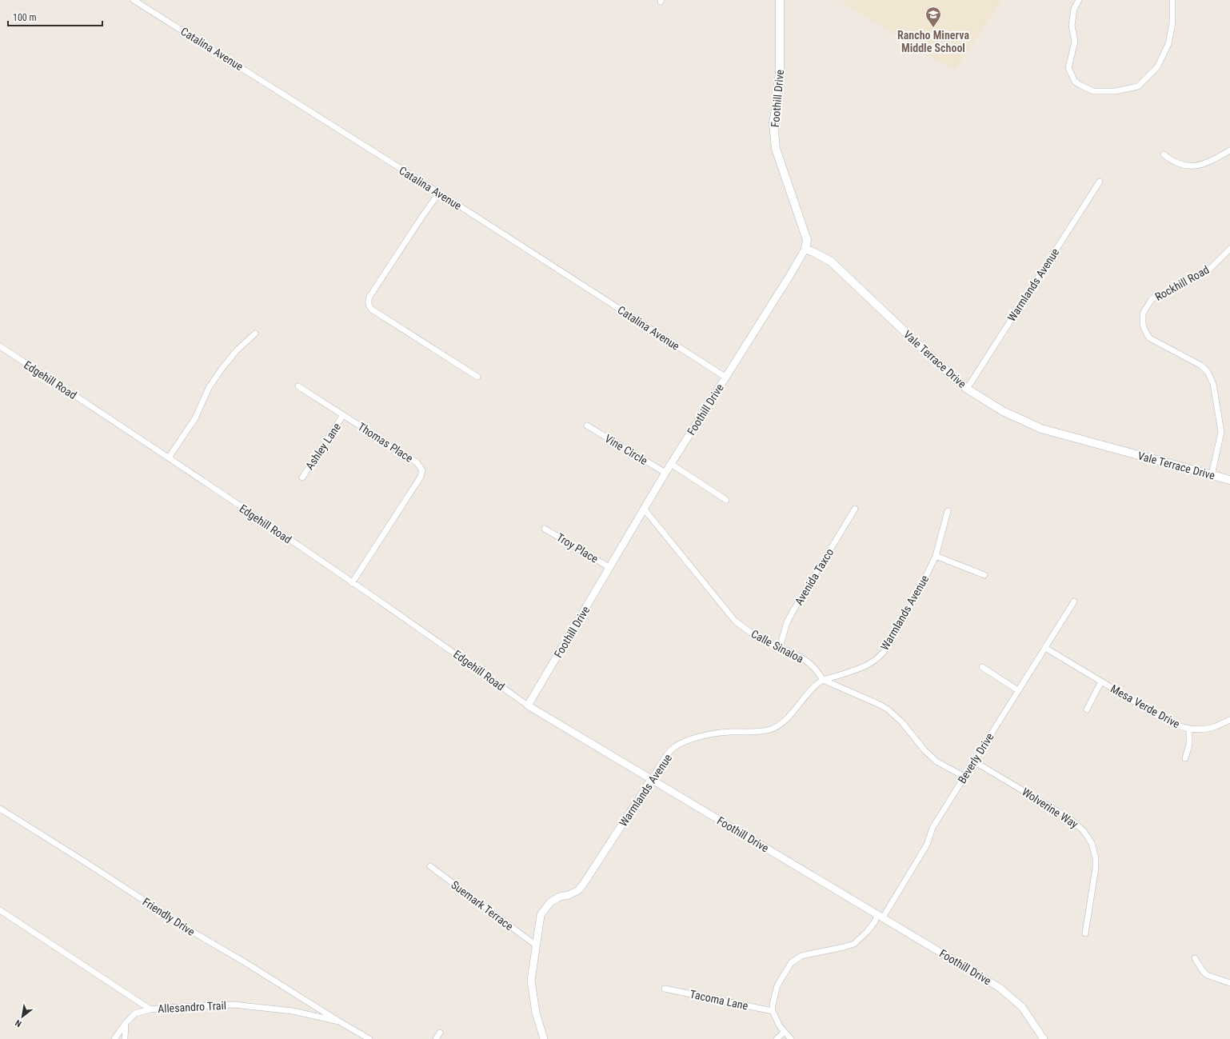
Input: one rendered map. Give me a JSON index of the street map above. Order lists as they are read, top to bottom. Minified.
{"streets":{"main road":["Foothill Drive","Vale Terrace Drive"],"street":["Catalina Avenue","Rockhill Road","Warmlands Avenue","Edgehill Road","Thomas Place","Ashley Lane","Vine Circle","Troy Place","Avenida Taxco","Calle Sinaloa","Mesa Verde Drive","Beverly Drive","Wolverine Way","Suemark Terrace","Friendly Drive","Tacoma Lane","Allesandro Trail"]},"crossings":[["Catalina Avenue","Foothill Drive"],["Foothill Drive","Warmlands Avenue"],["Foothill Drive","Vale Terrace Drive"],["Foothill Drive","Edgehill Road"],["Foothill Drive","Vine Circle"],["Foothill Drive","Troy Place"],["Foothill Drive","Calle Sinaloa"],["Foothill Drive","Beverly Drive"],["Rockhill Road","Vale Terrace Drive"],["Warmlands Avenue","Vale Terrace Drive"],["Warmlands Avenue","Calle Sinaloa"],["Warmlands Avenue","Suemark Terrace"],["Edgehill Road","Thomas Place"],["Thomas Place","Ashley Lane"],["Avenida Taxco","Calle Sinaloa"],["Calle Sinaloa","Beverly Drive"],["Mesa Verde Drive","Beverly Drive"],["Beverly Drive","Wolverine Way"],["Beverly Drive","Tacoma Lane"],["Friendly Drive","Allesandro Trail"]],"places":{"school or university":["Rancho Minerva Middle School"]},"scale_bar":"100 m","north":"bottom left"}
